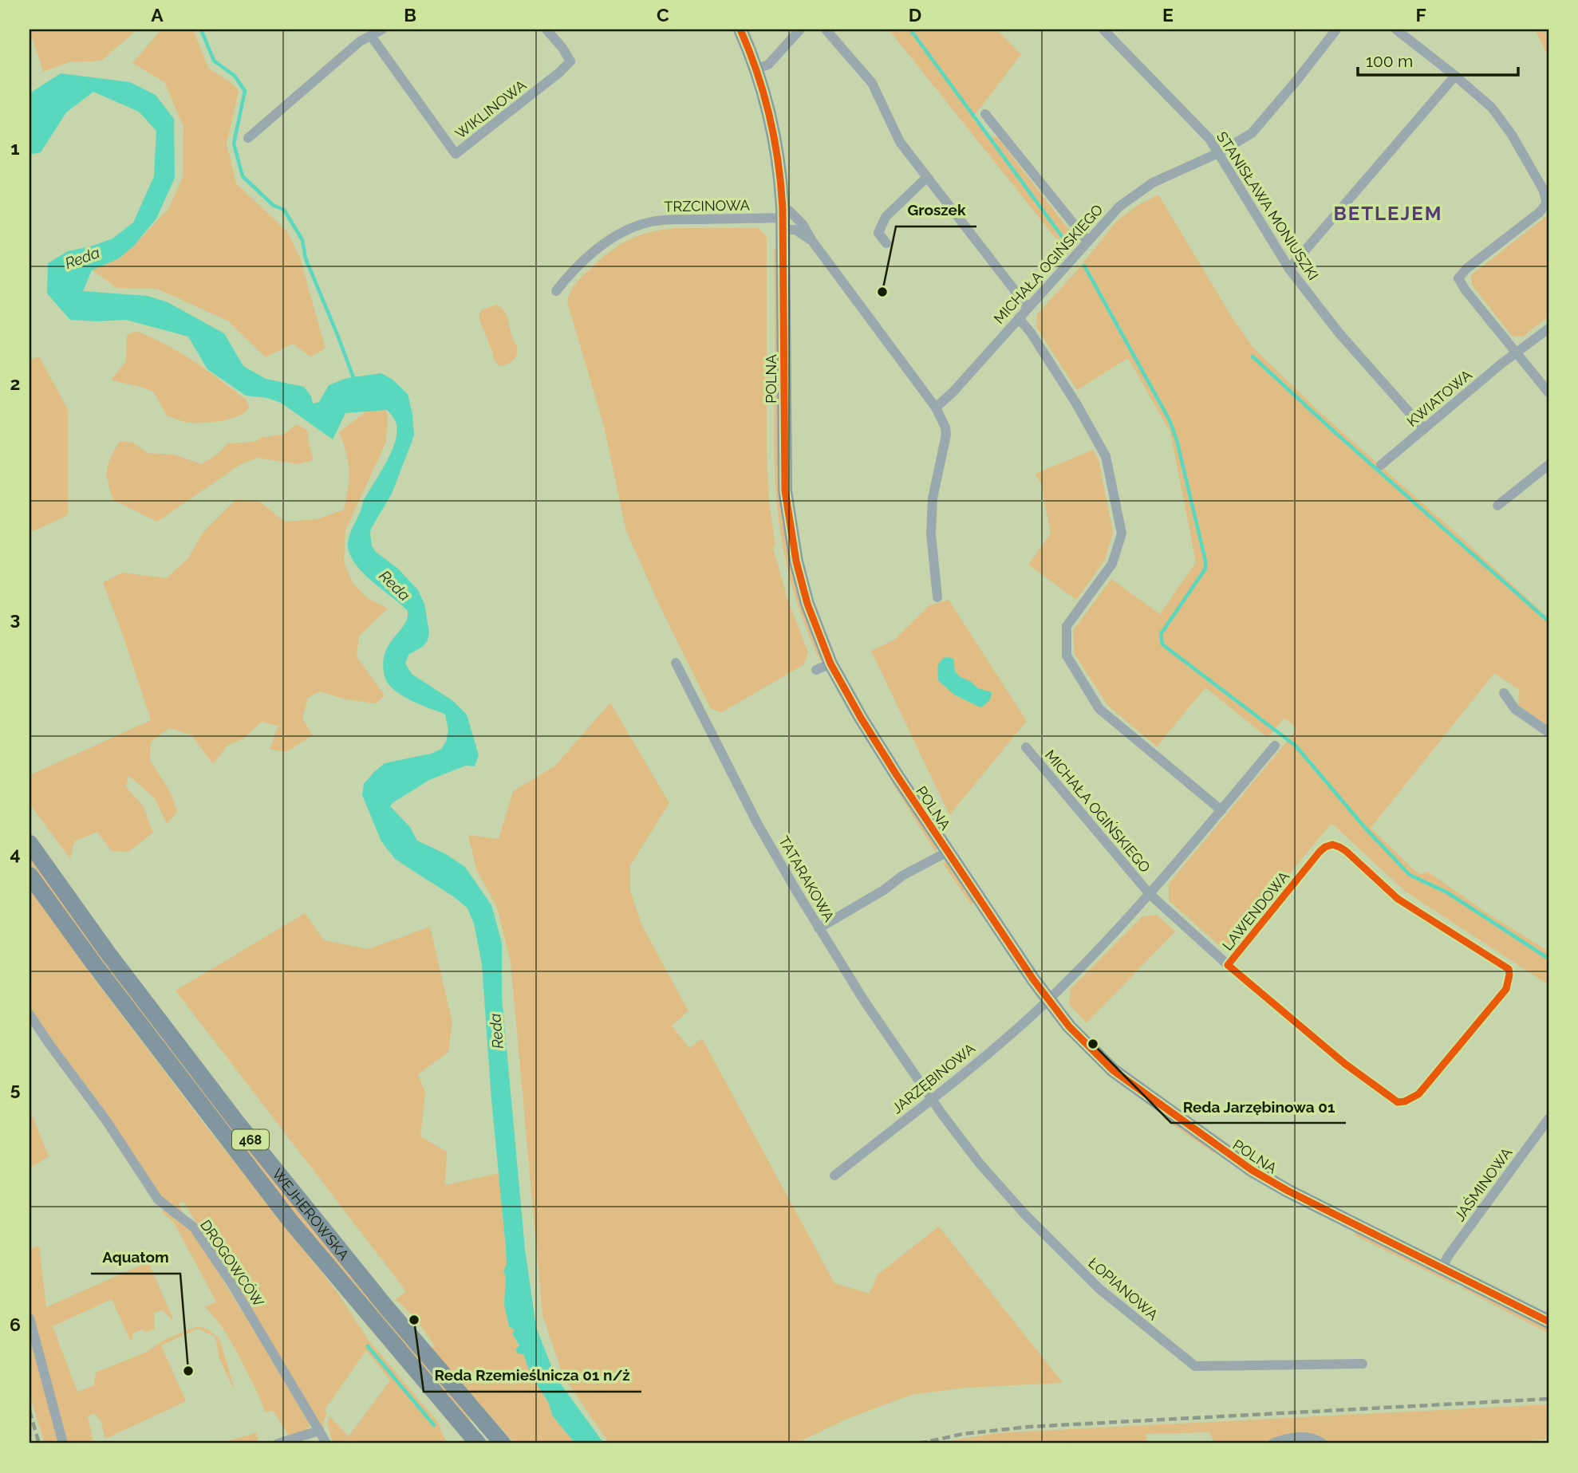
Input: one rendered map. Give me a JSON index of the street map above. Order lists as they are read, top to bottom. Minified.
{"streets":{"main road":["468","WEJHEROWSKA"],"street":["WIKLINOWA","TRZCINOWA","STANISŁAWA MONIUSZKI","MICHAŁA OGIŃSKIEGO","POLNA","KWIATOWA","TATARAKOWA","LAWENDOWA","JARZĘBINOWA","JAŚMINOWA","DROGOWCÓW","ŁOPIANOWA"]},"crossings":[["TRZCINOWA","POLNA"],["STANISŁAWA MONIUSZKI","MICHAŁA OGIŃSKIEGO"],["STANISŁAWA MONIUSZKI","KWIATOWA"],["MICHAŁA OGIŃSKIEGO","LAWENDOWA"],["MICHAŁA OGIŃSKIEGO","JARZĘBINOWA"],["POLNA","JARZĘBINOWA"],["POLNA","JAŚMINOWA"],["TATARAKOWA","JARZĘBINOWA"],["TATARAKOWA","ŁOPIANOWA"],["LAWENDOWA","JARZĘBINOWA"],["JARZĘBINOWA","ŁOPIANOWA"]],"districts":["BETLEJEM"],"water":["Reda"],"places":["Groszek","Reda Jarzębinowa 01","Reda Rzemieślnicza 01 n/ż","Aquatom"],"scale_bar":"100 m","grid":{"columns":["A","B","C","D","E","F"],"rows":["1","2","3","4","5","6"]}}
